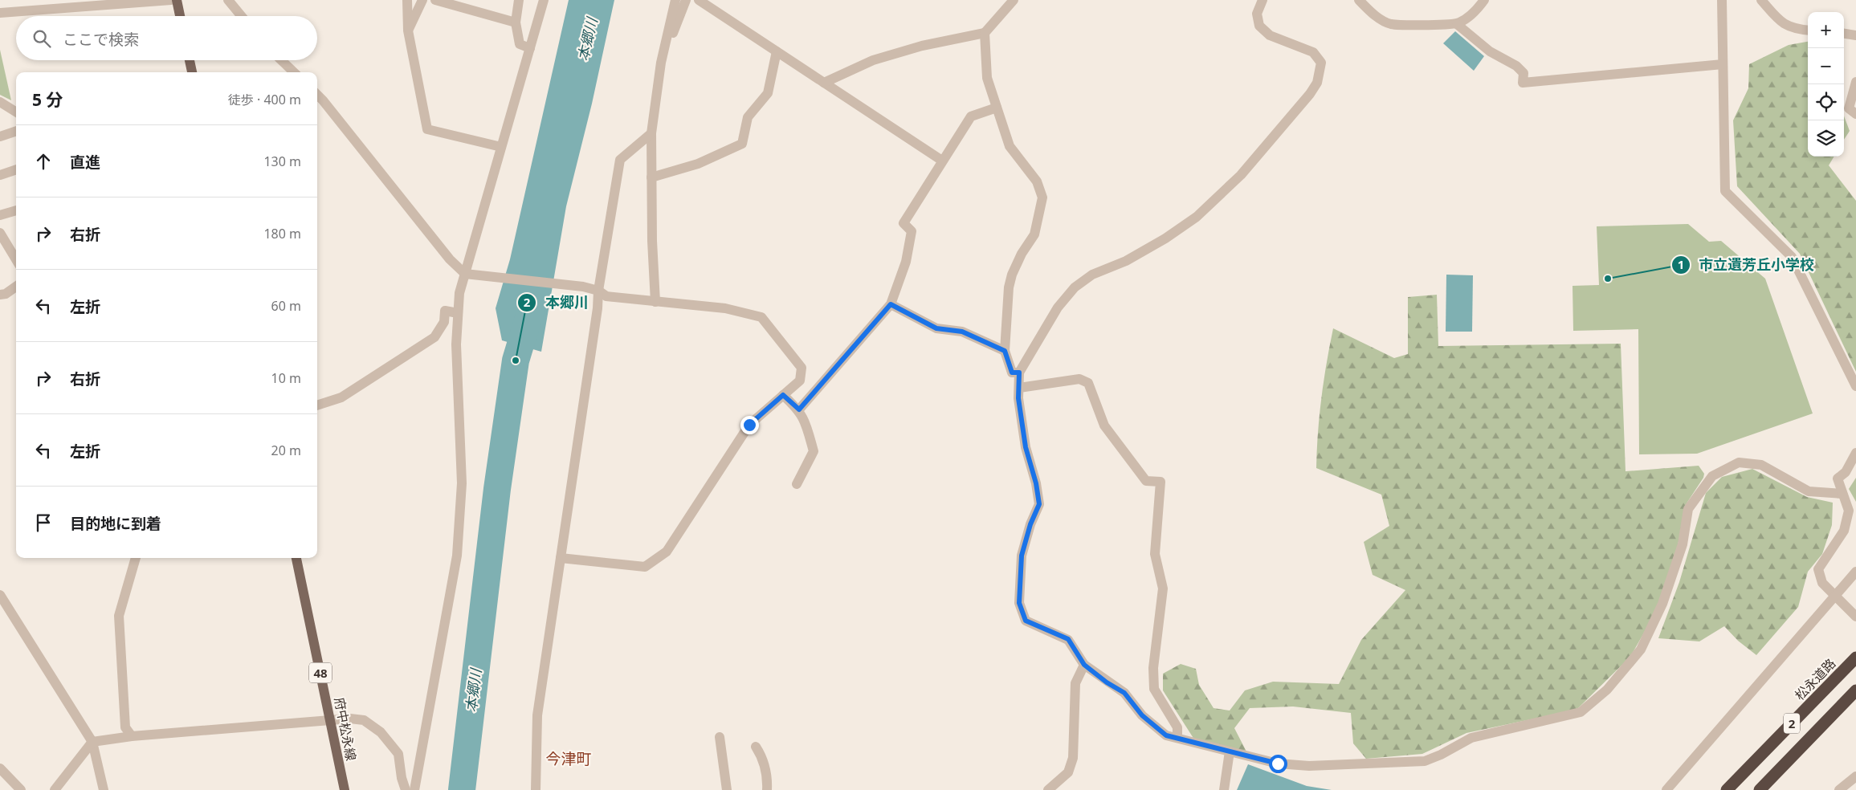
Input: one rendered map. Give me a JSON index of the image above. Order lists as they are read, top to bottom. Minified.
{"streets":{"highway":["松永道路","2"],"main road":["48","府中松永線"]},"districts":["今津町"],"water":["本郷川"],"places":["市立遺芳丘小学校","本郷川"],"page":{"map_buttons":["+","−"],"search":"ここで検索","heading":["5 分","徒歩 · 400 m"],"list":[["直進","130 m"],["右折","180 m"],["左折","60 m"],["右折","10 m"],["左折","20 m"],"目的地に到着"]}}
